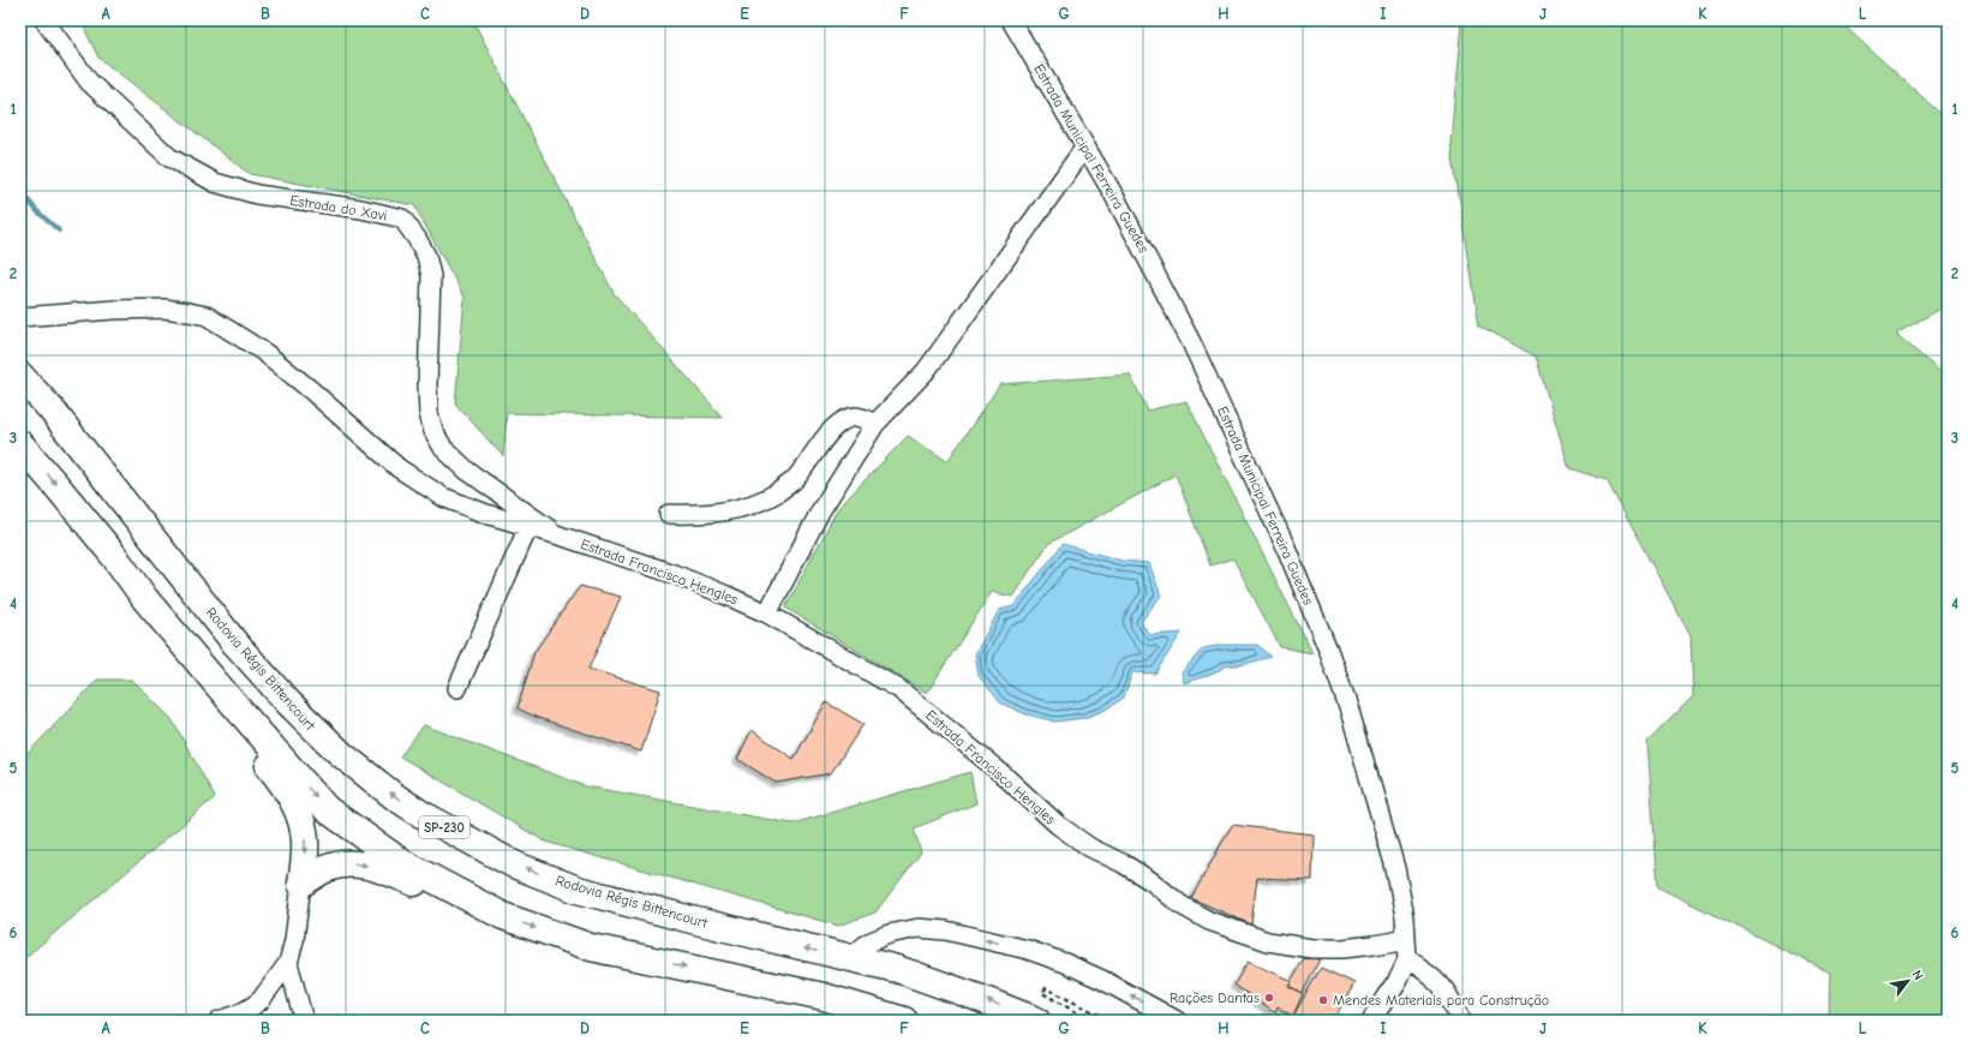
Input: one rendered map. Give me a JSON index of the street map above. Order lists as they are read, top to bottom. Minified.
{"streets":{"highway":["Rodovia Régis Bittencourt","SP-230"],"street":["Estrada Municipal Ferreira Guedes","Estrada do Xavi","Estrada Francisco Hengles"]},"crossings":[["Estrada Municipal Ferreira Guedes","Estrada Francisco Hengles"],["Estrada do Xavi","Estrada Francisco Hengles"]],"places":["Rações Dantas","Mendes Materiais para Construção"],"north":"top right","grid":{"columns":["A","B","C","D","E","F","G","H","I","J","K","L"],"rows":["1","2","3","4","5","6"]}}
